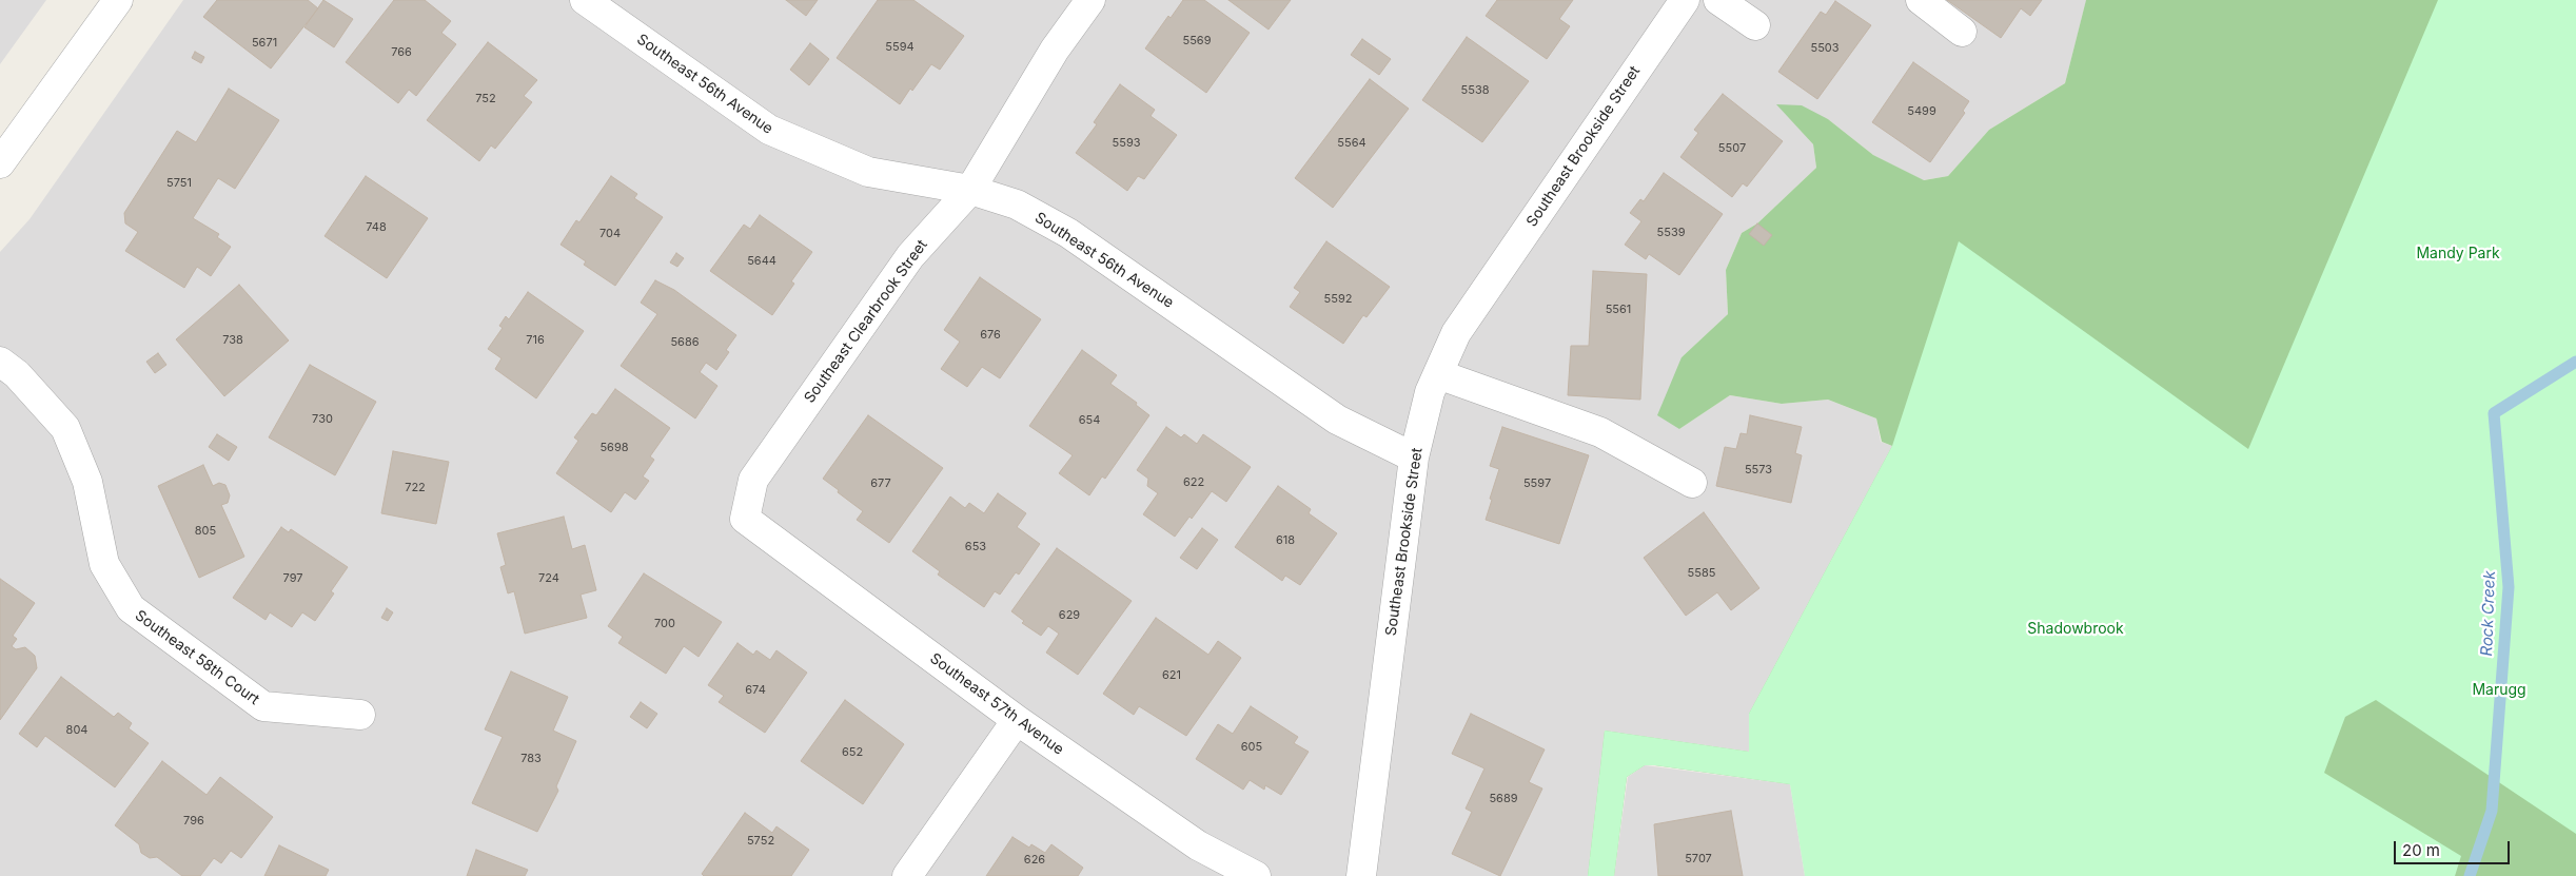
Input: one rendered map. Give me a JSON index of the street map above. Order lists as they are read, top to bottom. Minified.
{"streets":{"street":["Southeast 56th Avenue","Southeast Brookside Street","Southeast Clearbrook Street","Southeast 58th Court","Southeast 57th Avenue"]},"crossings":[["Southeast 56th Avenue","Southeast Brookside Street"],["Southeast 56th Avenue","Southeast Clearbrook Street"],["Southeast Clearbrook Street","Southeast 57th Avenue"]],"water":["Rock Creek"],"parks":["Mandy Park","Shadowbrook","Marugg"],"house_numbers":["5569","5671","5594","5503","766","5538","752","5499","5593","5564","5507","5751","748","5539","704","5644","5592","5561","676","738","716","5686","730","654","5698","5573","622","677","5597","722","805","618","653","5585","797","724","629","700","621","674","804","605","652","783","5689","796","5752","5707","626"],"scale_bar":"20 m"}
